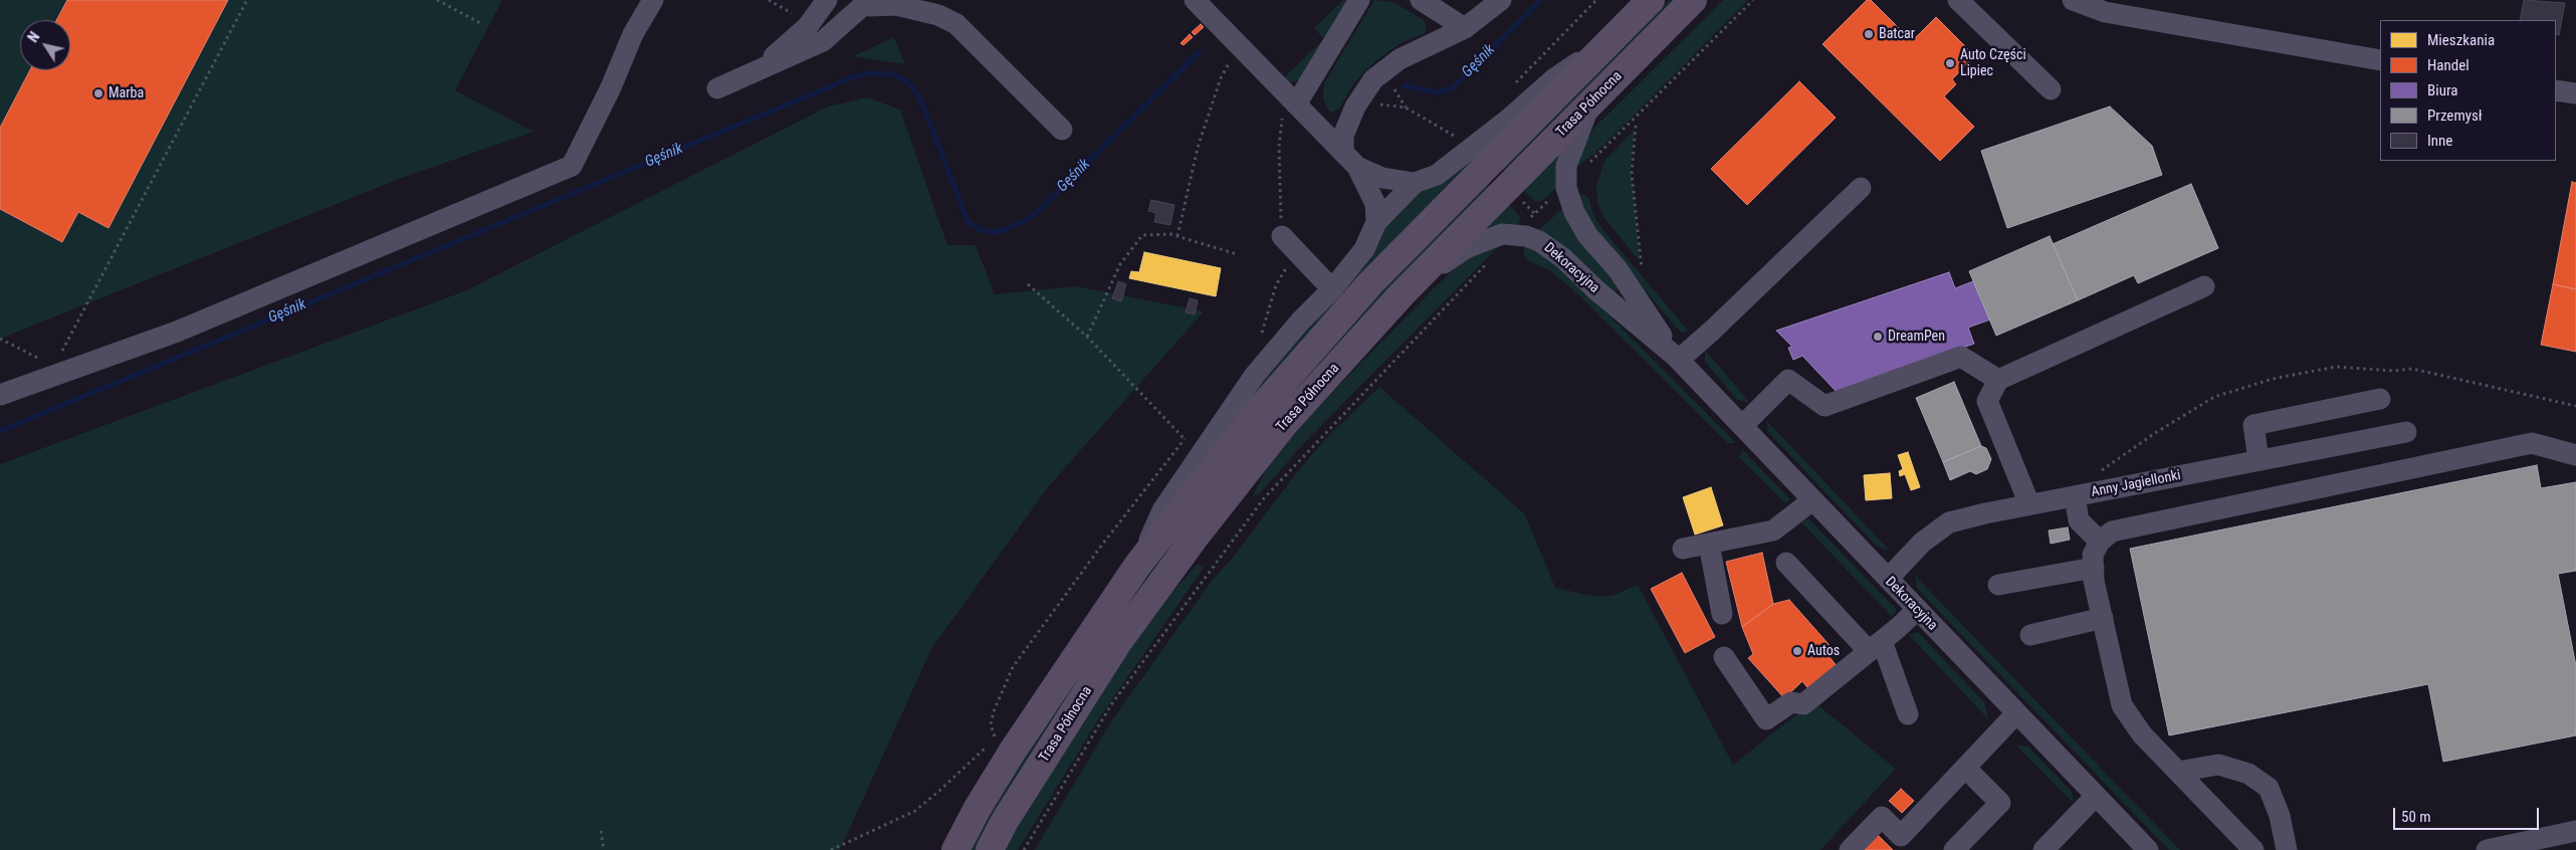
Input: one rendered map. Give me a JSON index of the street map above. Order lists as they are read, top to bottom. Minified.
{"streets":{"main road":["Trasa Północna"],"street":["Dekoracyjna","Anny Jagiellonki"]},"crossings":[["Trasa Północna","Dekoracyjna"],["Dekoracyjna","Anny Jagiellonki"]],"water":["Gęśnik"],"places":["Batcar","Auto Części Lipiec","Marba","DreamPen","Autos"],"legend":["Mieszkania","Handel","Biura","Przemysł","Inne"],"scale_bar":"50 m","north":"top left"}
